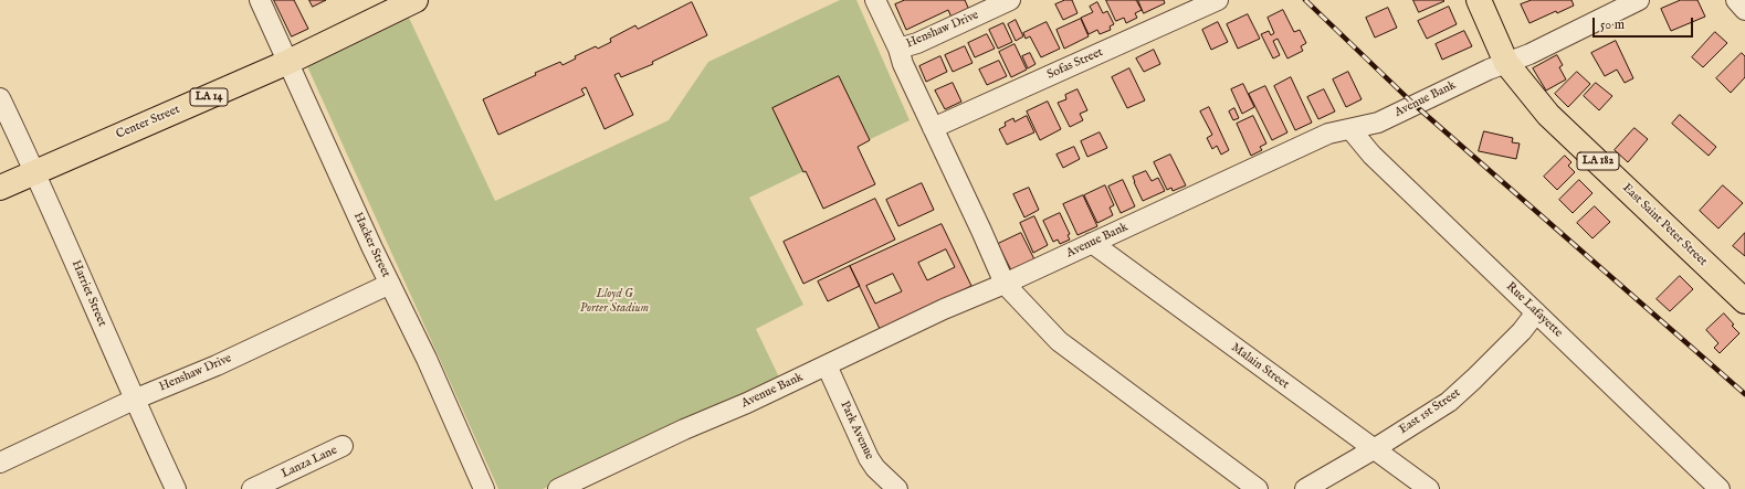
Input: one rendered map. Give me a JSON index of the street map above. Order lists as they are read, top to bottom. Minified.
{"streets":{"main road":["LA 14","Center Street","LA 182","East Saint Peter Street"],"street":["Henshaw Drive","Sofas Street","Avenue Bank","Hacker Street","Harriet Street","Rue Lafayette","Malain Street","East 1st Street","Park Avenue","Lanza Lane"]},"crossings":[["Henshaw Drive","Hacker Street"],["Henshaw Drive","Harriet Street"],["Avenue Bank","East Saint Peter Street"],["Avenue Bank","Rue Lafayette"],["Avenue Bank","Malain Street"],["Avenue Bank","Park Avenue"],["Center Street","Hacker Street"],["Center Street","Harriet Street"],["Rue Lafayette","East 1st Street"],["Malain Street","East 1st Street"]],"parks":["Lloyd G Porter Stadium"],"scale_bar":"50 m"}
